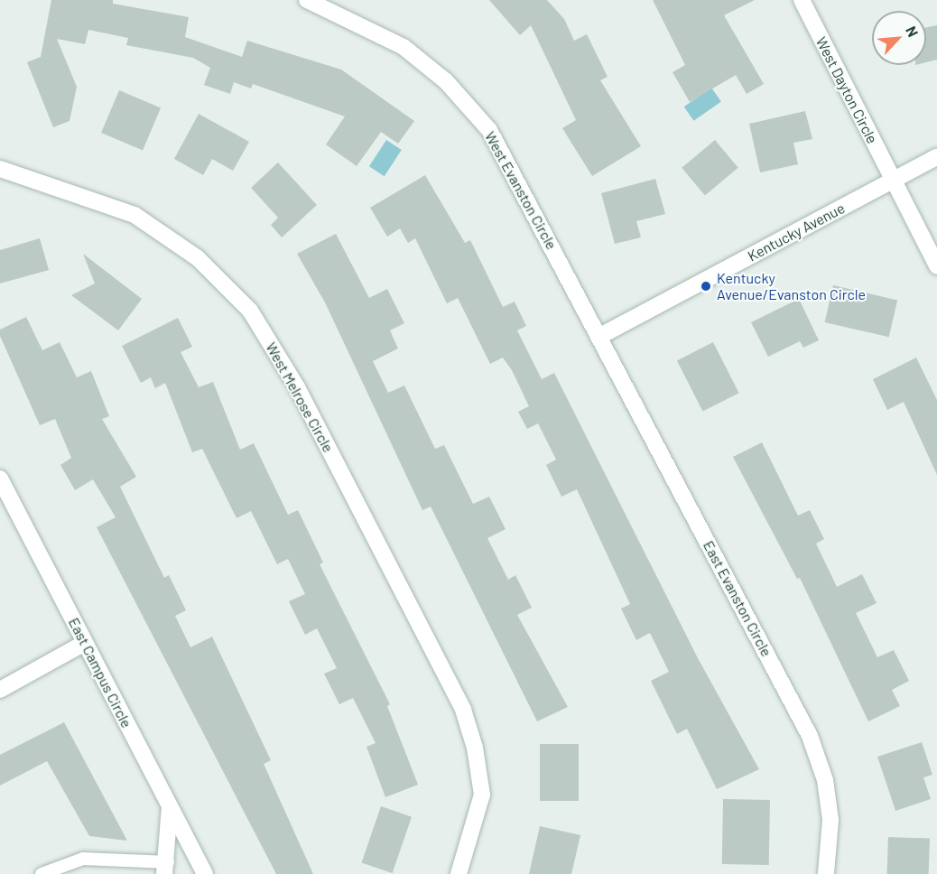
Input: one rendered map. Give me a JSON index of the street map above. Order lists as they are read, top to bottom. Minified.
{"streets":{"street":["West Dayton Circle","West Evanston Circle","Kentucky Avenue","West Melrose Circle","East Evanston Circle","East Campus Circle"]},"crossings":[["West Dayton Circle","Kentucky Avenue"],["West Evanston Circle","Kentucky Avenue"],["West Evanston Circle","East Evanston Circle"],["Kentucky Avenue","East Evanston Circle"]],"places":["Kentucky Avenue/Evanston Circle"],"north":"top right"}
